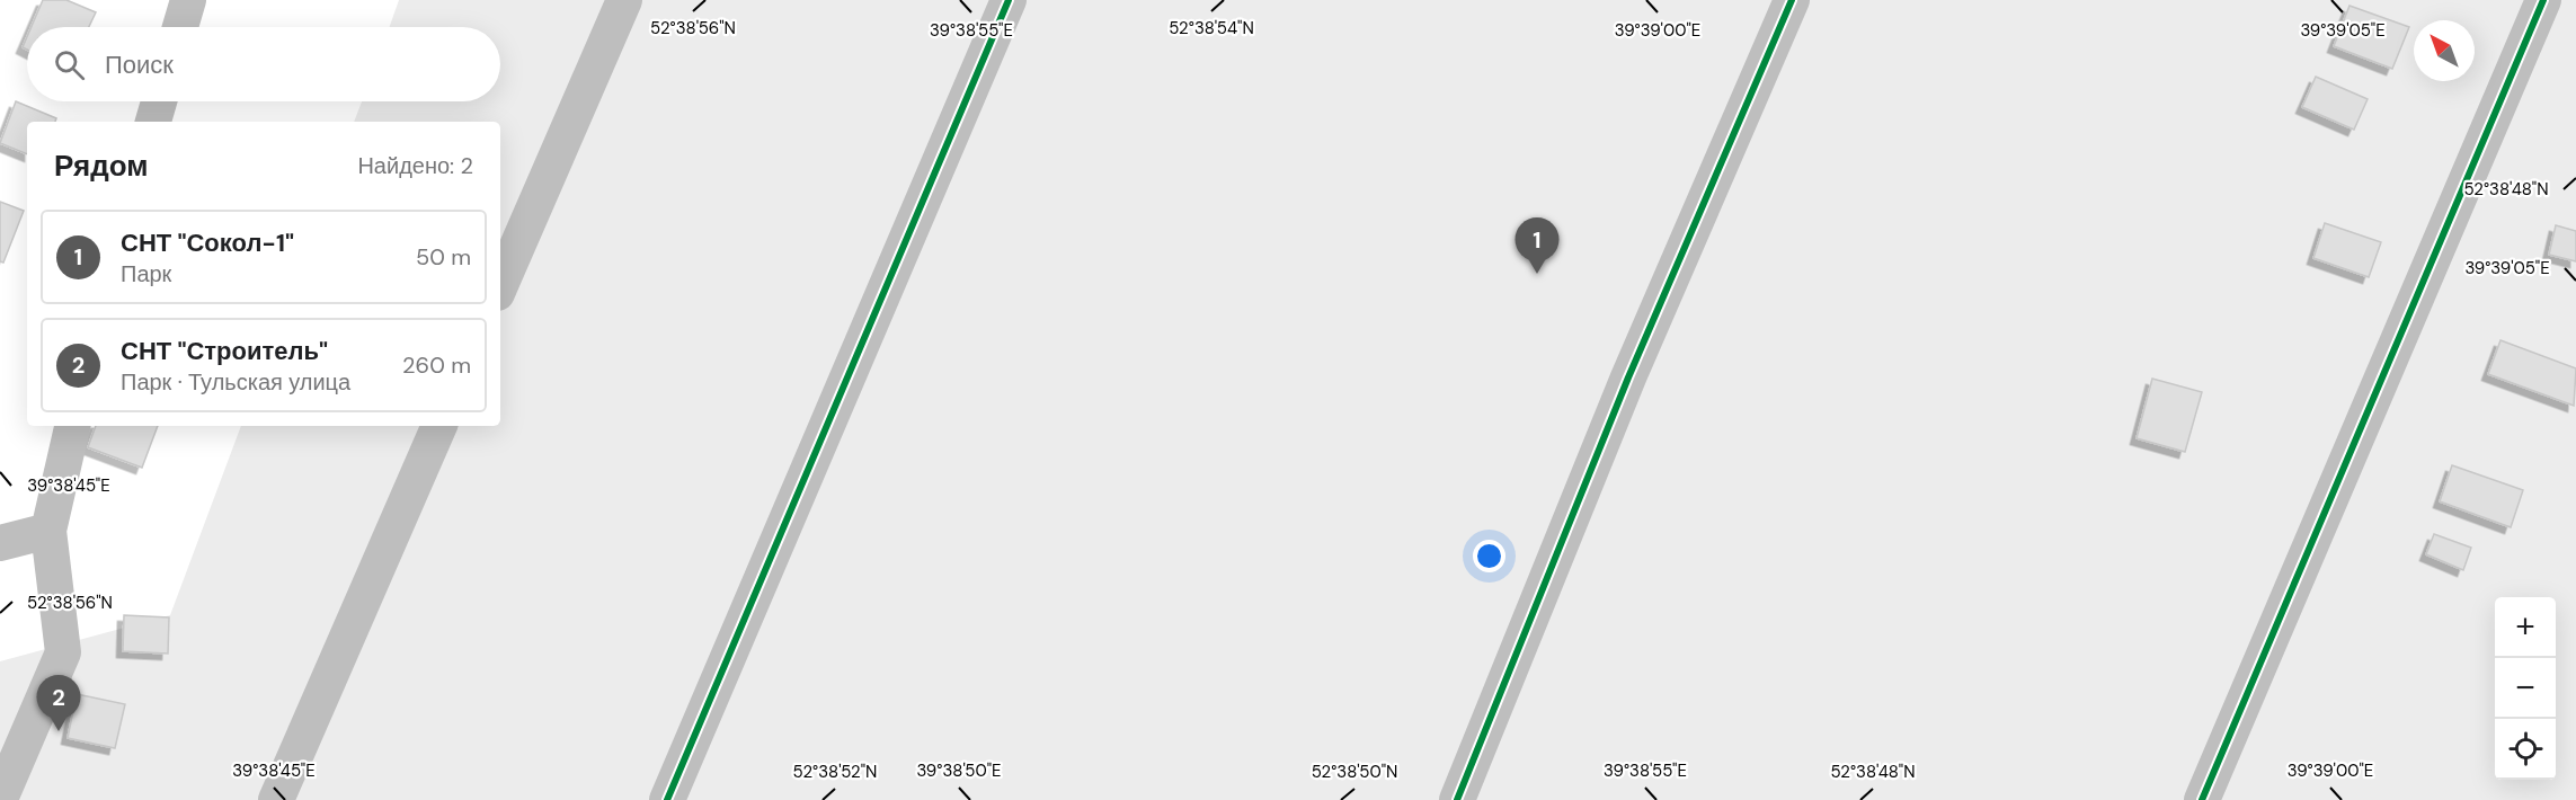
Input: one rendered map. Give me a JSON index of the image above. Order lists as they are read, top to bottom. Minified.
{"north":"top left","page":{"search":"Поиск","heading":["Рядом","Найдено: 2"],"list":[{"mark":"1","name":"СНТ \"Сокол-1\"","note":"Парк","value":"50 m"},{"mark":"2","name":"СНТ \"Строитель\"","note":"Парк · Тульская улица","value":"260 m"}],"pins":["1","2"],"map_buttons":["+","−"]},"coordinates":["52°38'56\"N","52°38'54\"N","39°38'55\"E","39°39'00\"E","39°39'05\"E","52°38'48\"N","39°38'45\"E","39°38'50\"E","52°38'52\"N","52°38'50\"N"]}
